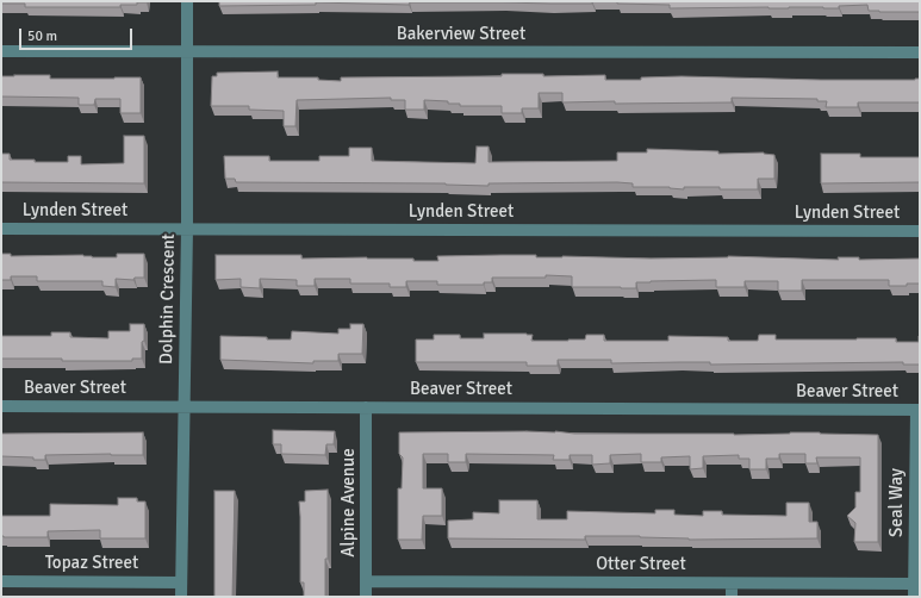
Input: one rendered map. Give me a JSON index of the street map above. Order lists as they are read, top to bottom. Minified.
{"streets":{"street":["Bakerview Street","Lynden Street","Dolphin Crescent","Beaver Street","Alpine Avenue","Seal Way","Topaz Street","Otter Street"]},"crossings":[["Bakerview Street","Dolphin Crescent"],["Lynden Street","Dolphin Crescent"],["Dolphin Crescent","Beaver Street"],["Dolphin Crescent","Topaz Street"],["Beaver Street","Alpine Avenue"],["Beaver Street","Seal Way"],["Alpine Avenue","Otter Street"],["Seal Way","Otter Street"]],"scale_bar":"50 m"}
